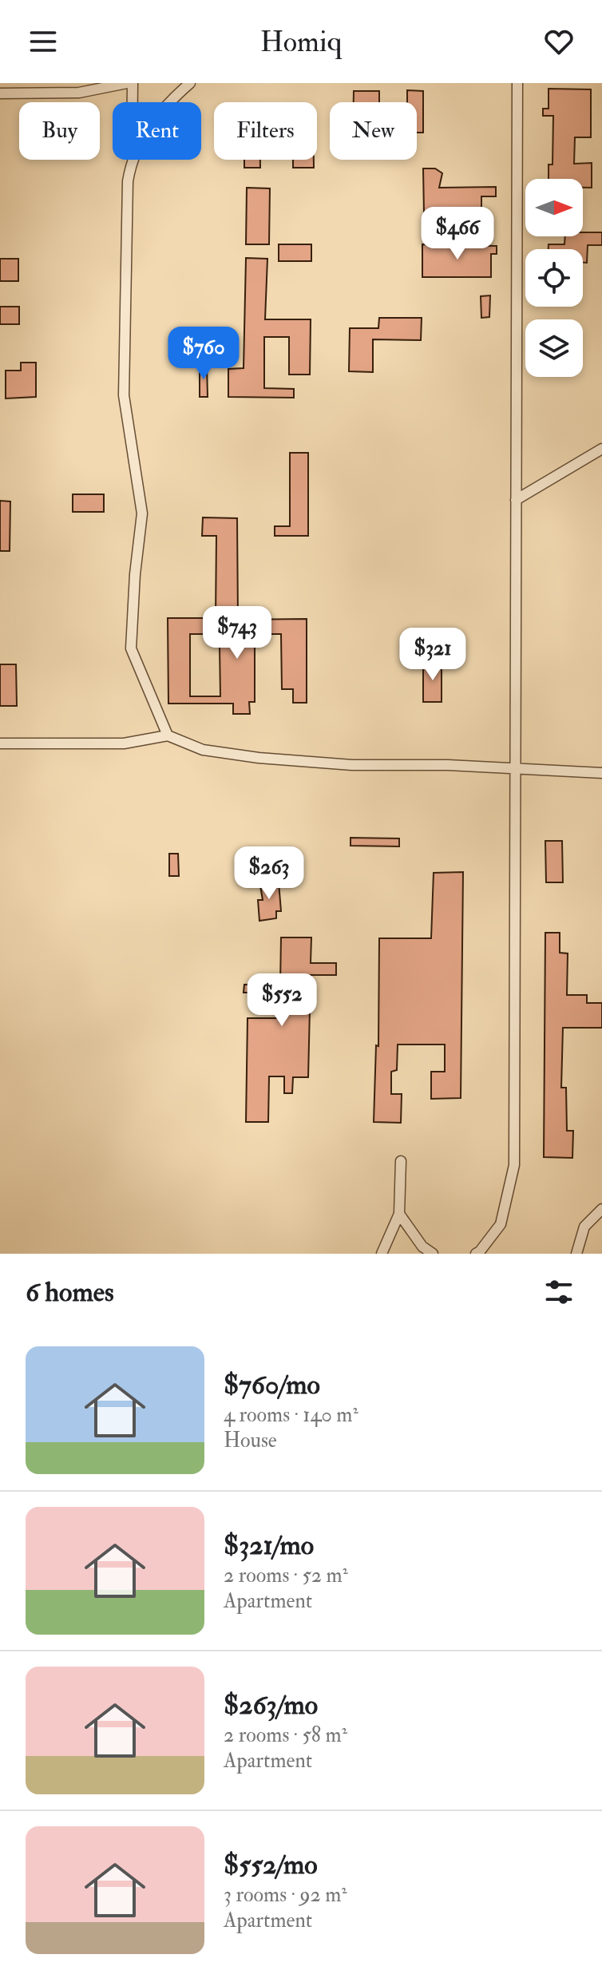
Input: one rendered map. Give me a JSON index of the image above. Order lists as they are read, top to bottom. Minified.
{"north":"right","page":{"header":"Homiq","chip":["Buy","Rent","Filters","New"],"price":["$466","$760","$743","$321","$263","$552"],"heading":"6 homes","list":[{"name":"$760/mo","note":"4 rooms · 140 m² · House"},{"name":"$321/mo","note":"2 rooms · 52 m² · Apartment"},{"name":"$263/mo","note":"2 rooms · 58 m² · Apartment"},{"name":"$552/mo","note":"3 rooms · 92 m² · Apartment"}]}}
